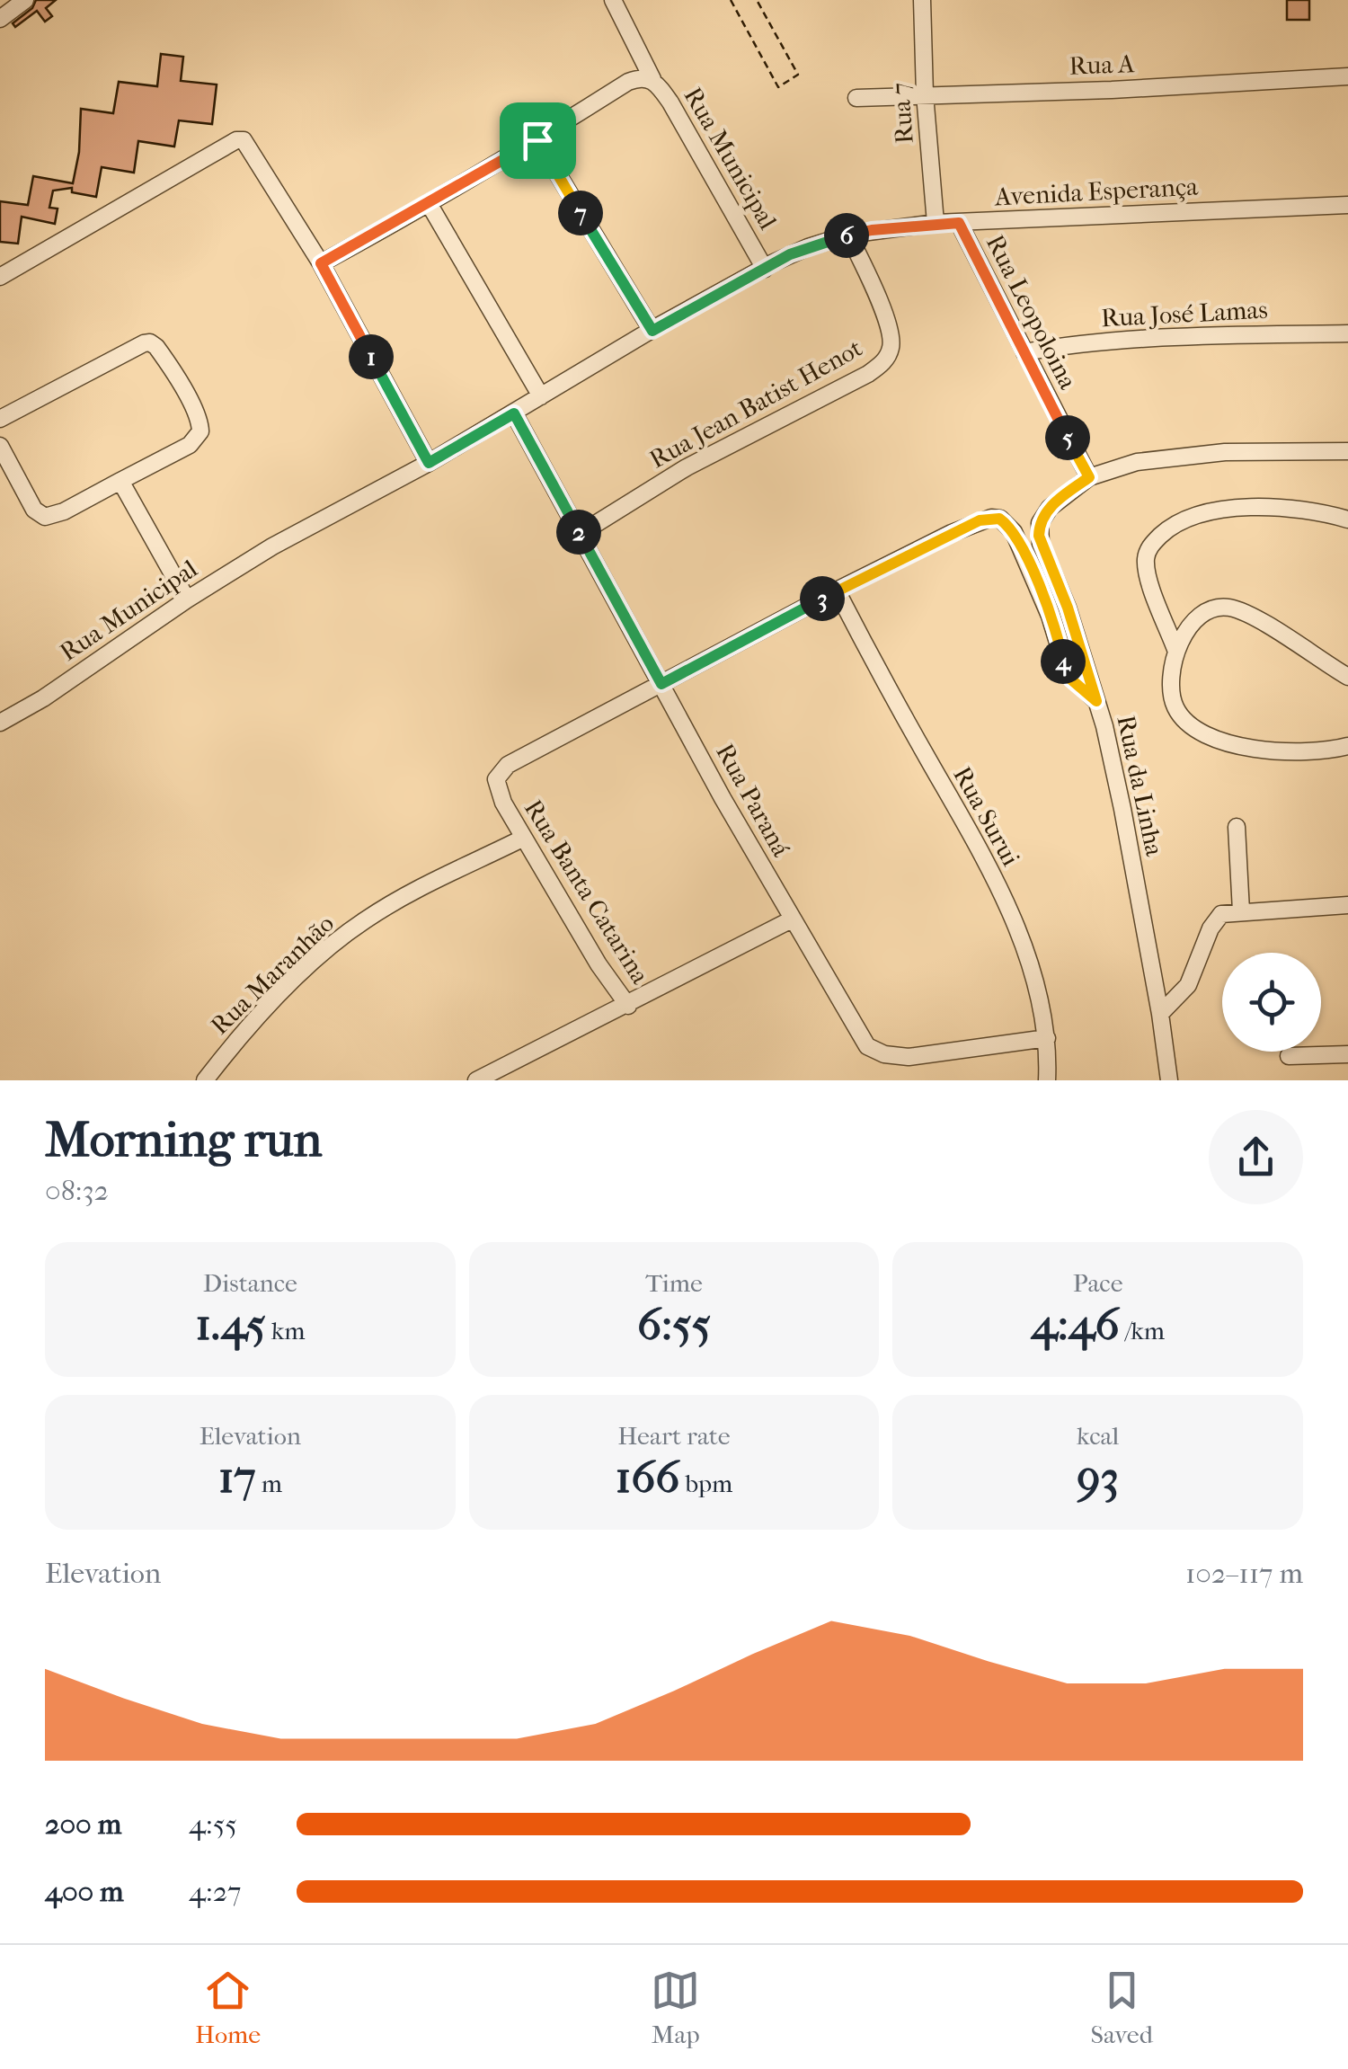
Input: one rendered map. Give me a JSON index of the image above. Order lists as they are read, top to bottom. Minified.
{"streets":{"street":["Rua A","Rua 7","Rua Municipal","Avenida Esperança","Rua Leopoloina","Rua José Lamas","Rua Jean Batist Henot","Rua da Linha","Rua Paraná","Rua Surui","Rua Banta Catarina","Rua Maranhão"]},"crossings":[["Rua A","Rua 7"],["Rua 7","Avenida Esperança"],["Rua Municipal","Avenida Esperança"],["Rua Municipal","Rua Jean Batist Henot"],["Rua Municipal","Rua Paraná"],["Avenida Esperança","Rua Leopoloina"],["Avenida Esperança","Rua Jean Batist Henot"],["Rua Leopoloina","Rua José Lamas"],["Rua Leopoloina","Rua da Linha"],["Rua Jean Batist Henot","Rua Paraná"],["Rua da Linha","Rua Banta Catarina"],["Rua Paraná","Rua Surui"],["Rua Paraná","Rua Banta Catarina"],["Rua Surui","Rua Banta Catarina"],["Rua Banta Catarina","Rua Maranhão"]],"page":{"pins":["7","6","1","5","2","3","4"],"heading":["Morning run","08:32"],"stats":[["Distance","1.45 km"],["Time","6:55"],["Pace","4:46 /km"],["Elevation","17 m"],["Heart rate","166 bpm"],["kcal","93"]],"chart":["Elevation","102–117 m"],"list":[{"name":"200 m","note":"4:55"},{"name":"400 m","note":"4:27"}],"tabs":["Home","Map","Saved"]}}
